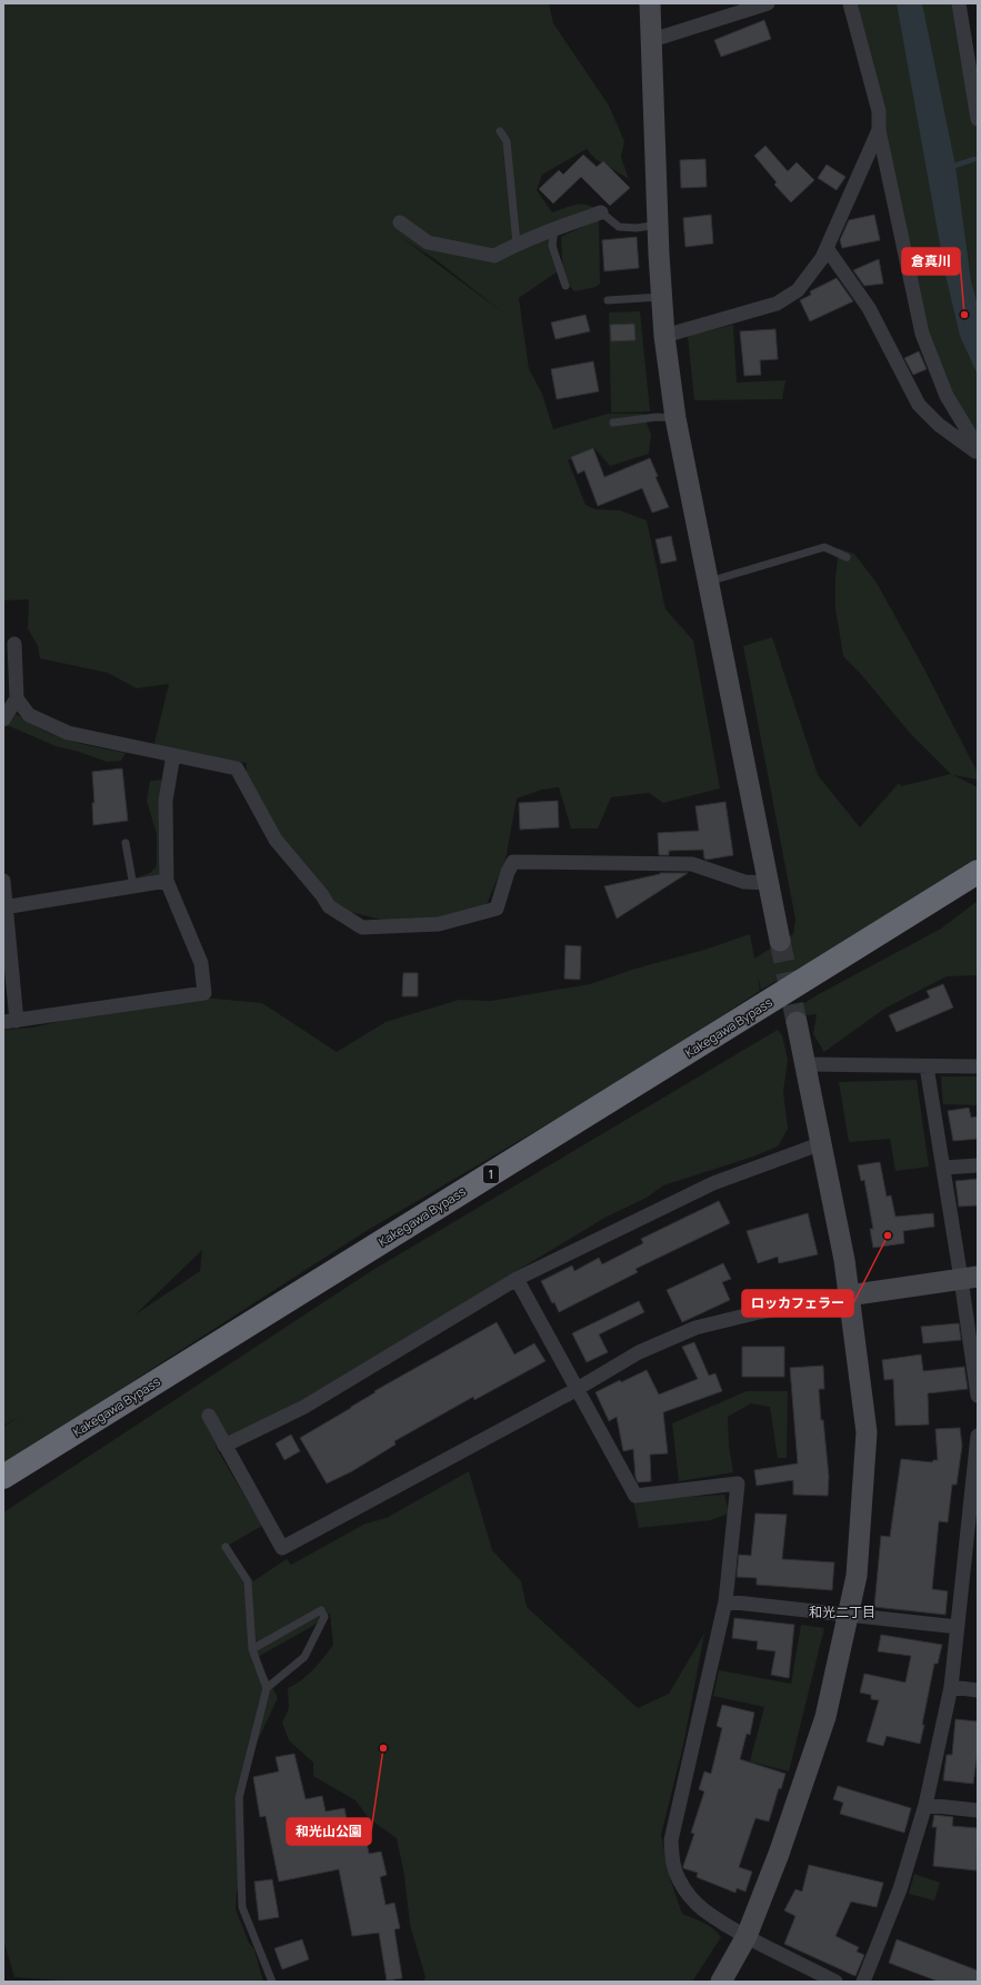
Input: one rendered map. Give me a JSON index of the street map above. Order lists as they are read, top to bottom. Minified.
{"streets":{"highway":["Kakegawa Bypass","1"]},"districts":["和光二丁目"],"places":["倉真川","ロッカフェラー","和光山公園"]}
